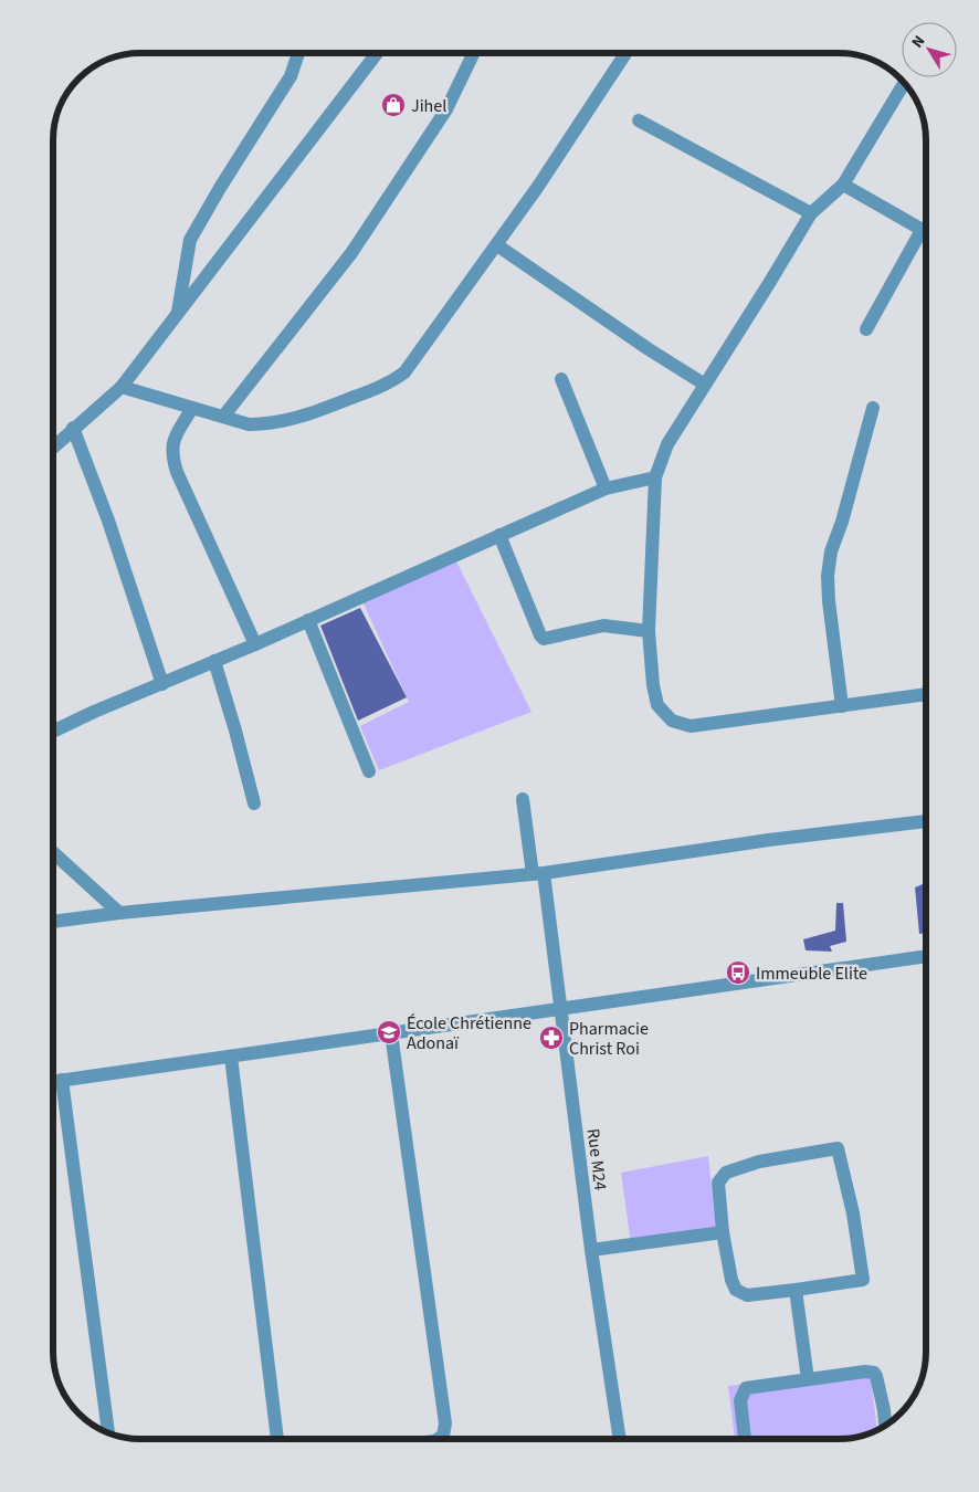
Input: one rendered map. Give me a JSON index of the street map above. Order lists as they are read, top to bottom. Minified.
{"streets":{"street":["Rue M24"]},"places":{"shop":["Jihel"],"bus stop":["Immeuble Elite"],"school or university":["École Chrétienne Adonaï"],"pharmacy":["Pharmacie Christ Roi"]},"north":"top left"}
